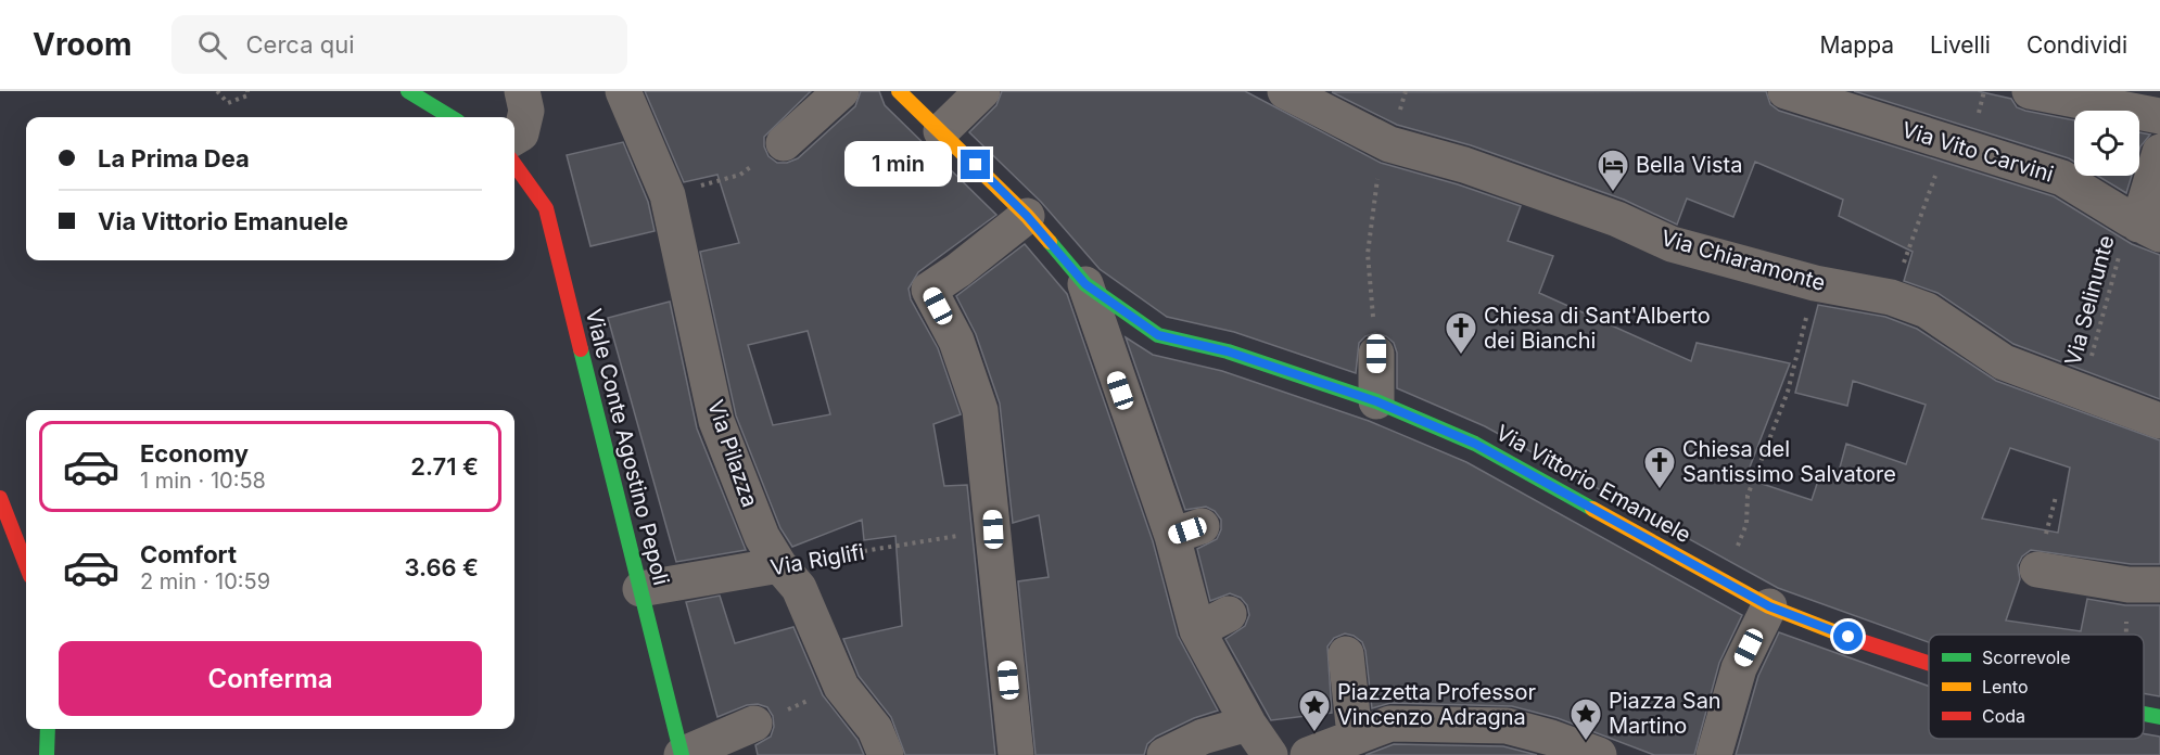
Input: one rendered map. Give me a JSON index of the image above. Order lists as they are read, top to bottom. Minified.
{"streets":{"street":["Via Vito Carvini","Via Chiaramonte","Viale Conte Agostino Pepoli","Via Pilazza","Via Vittorio Emanuele","Via Riglifi"],"path":["Via Selinunte"]},"crossings":[["Via Vito Carvini","Via Selinunte"],["Via Chiaramonte","Via Selinunte"],["Viale Conte Agostino Pepoli","Via Riglifi"],["Via Pilazza","Via Riglifi"]],"places":{"hotel":["Bella Vista"],"church":["Chiesa di Sant'Alberto dei Bianchi","Chiesa del Santissimo Salvatore"],"place":["Piazzetta Professor Vincenzo Adragna","Piazza San Martino"]},"legend":["Scorrevole","Lento","Coda"],"page":{"header":"Vroom","search":"Cerca qui","nav":["Mappa","Livelli","Condividi"],"banner":["La Prima Dea","Via Vittorio Emanuele"],"bubble":"1 min","list":[{"name":"Economy","note":"1 min · 10:58","value":"2.71 €"},{"name":"Comfort","note":"2 min · 10:59","value":"3.66 €"}],"buttons":"Conferma"}}
